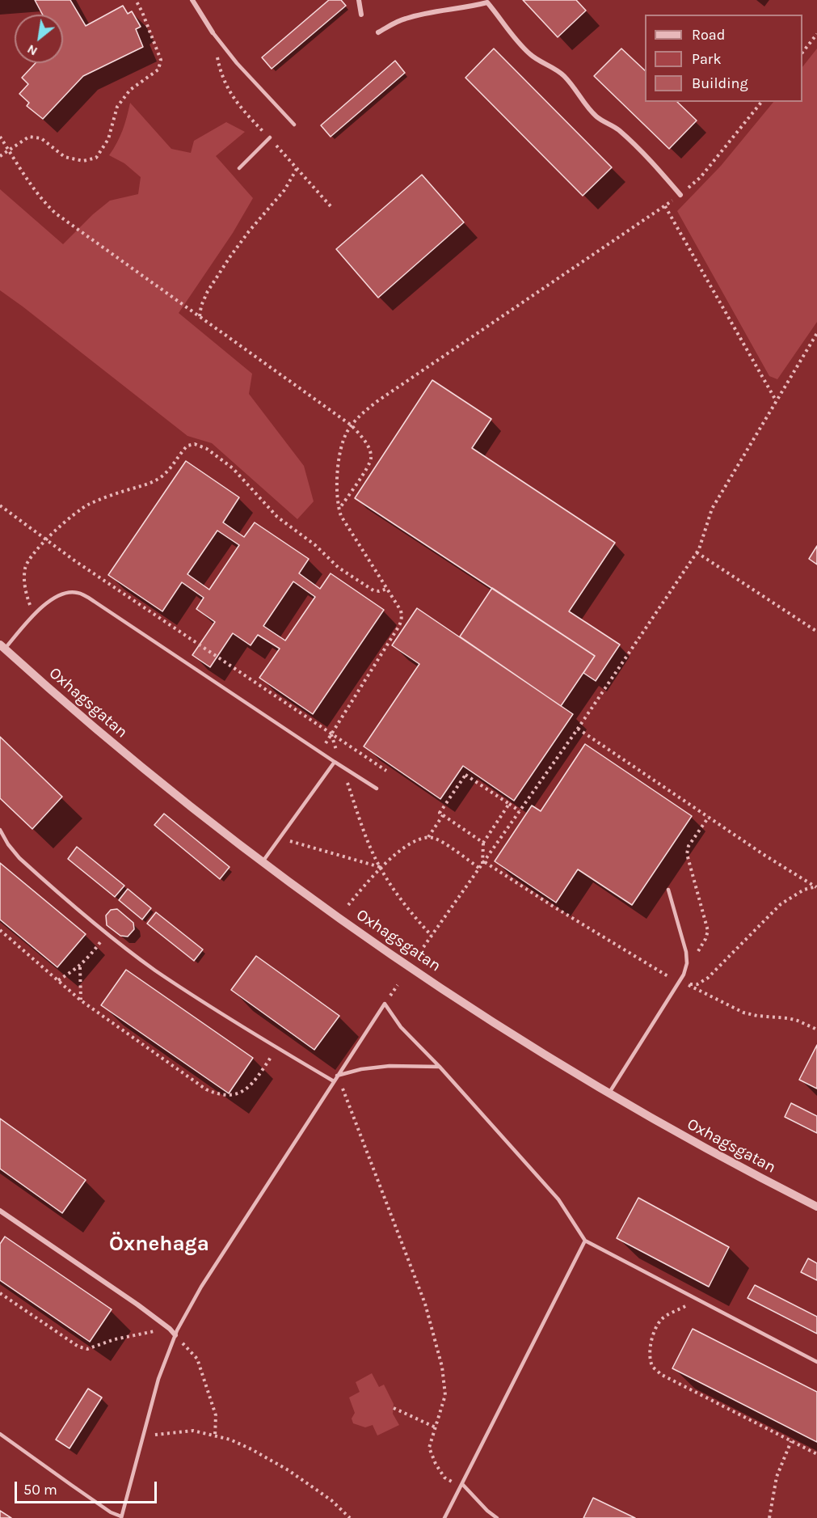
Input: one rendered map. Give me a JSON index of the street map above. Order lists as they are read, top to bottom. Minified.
{"streets":{"street":["Oxhagsgatan"]},"districts":["Öxnehaga"],"legend":["Road","Park","Building"],"scale_bar":"50 m","north":"bottom left"}
